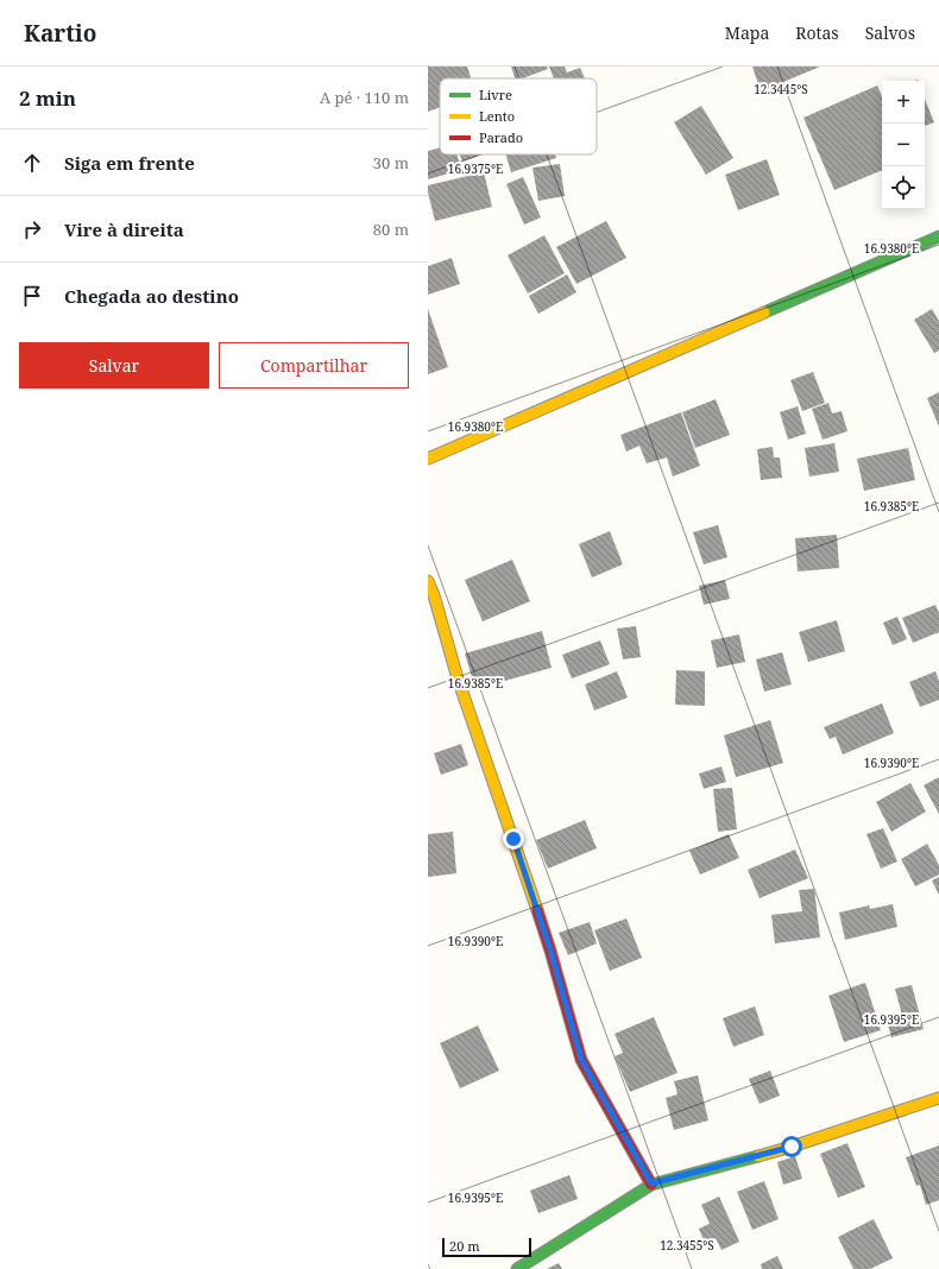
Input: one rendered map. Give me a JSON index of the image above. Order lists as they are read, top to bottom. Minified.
{"legend":["Livre","Lento","Parado"],"scale_bar":"20 m","page":{"header":"Kartio","nav":["Mapa","Rotas","Salvos"],"heading":["2 min","A pé · 110 m"],"map_buttons":["+","−"],"list":[["Siga em frente","30 m"],["Vire à direita","80 m"],"Chegada ao destino"],"buttons":["Salvar","Compartilhar"],"scale":"20 m"},"coordinates":["12.3445°S","16.9375°E","16.9380°E","16.9385°E","16.9390°E","16.9395°E","12.3455°S"]}
